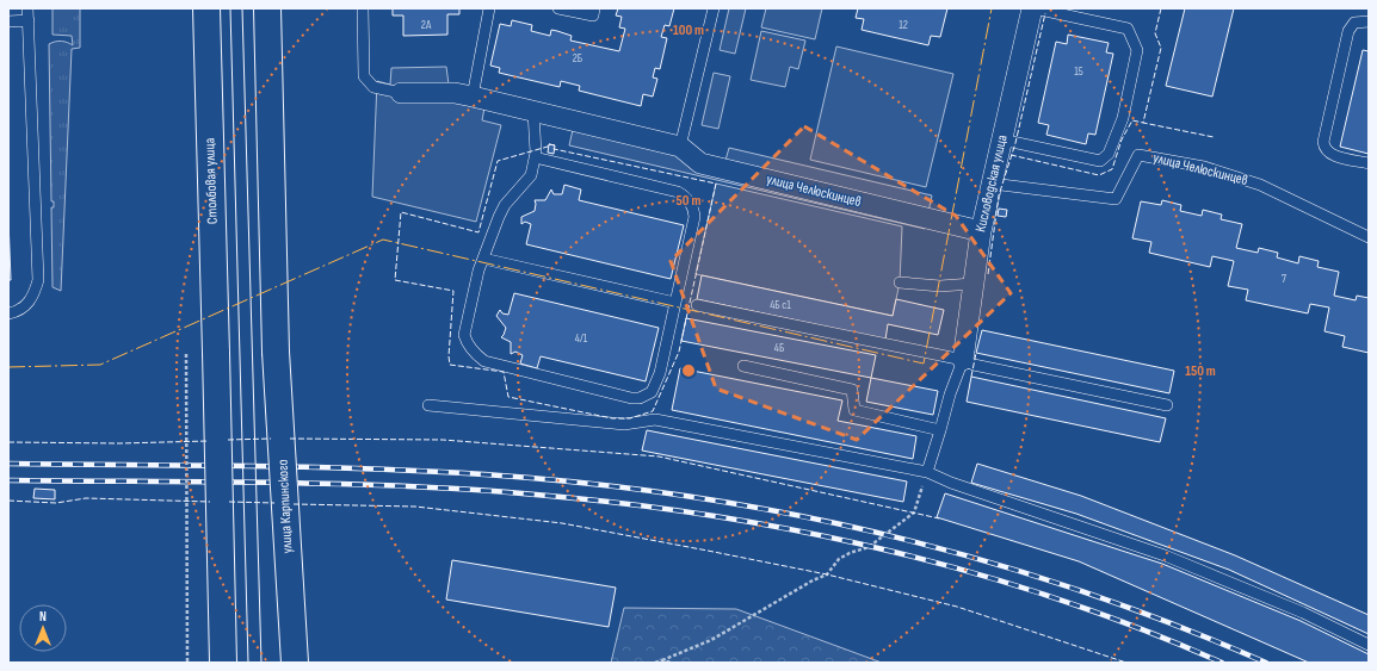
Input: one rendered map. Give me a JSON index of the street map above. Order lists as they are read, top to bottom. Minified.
{"streets":{"main road":["Столбовая улица","улица Карпинского"],"street":["улица Челюскинцев","Кисловодская улица"]},"crossings":[["улица Челюскинцев","Кисловодская улица"]],"house_numbers":["2А","12","2Б","15","7","4Б с1","4/1","4Б"],"north":"top","rings":["100 m","50 m","150 m"]}
